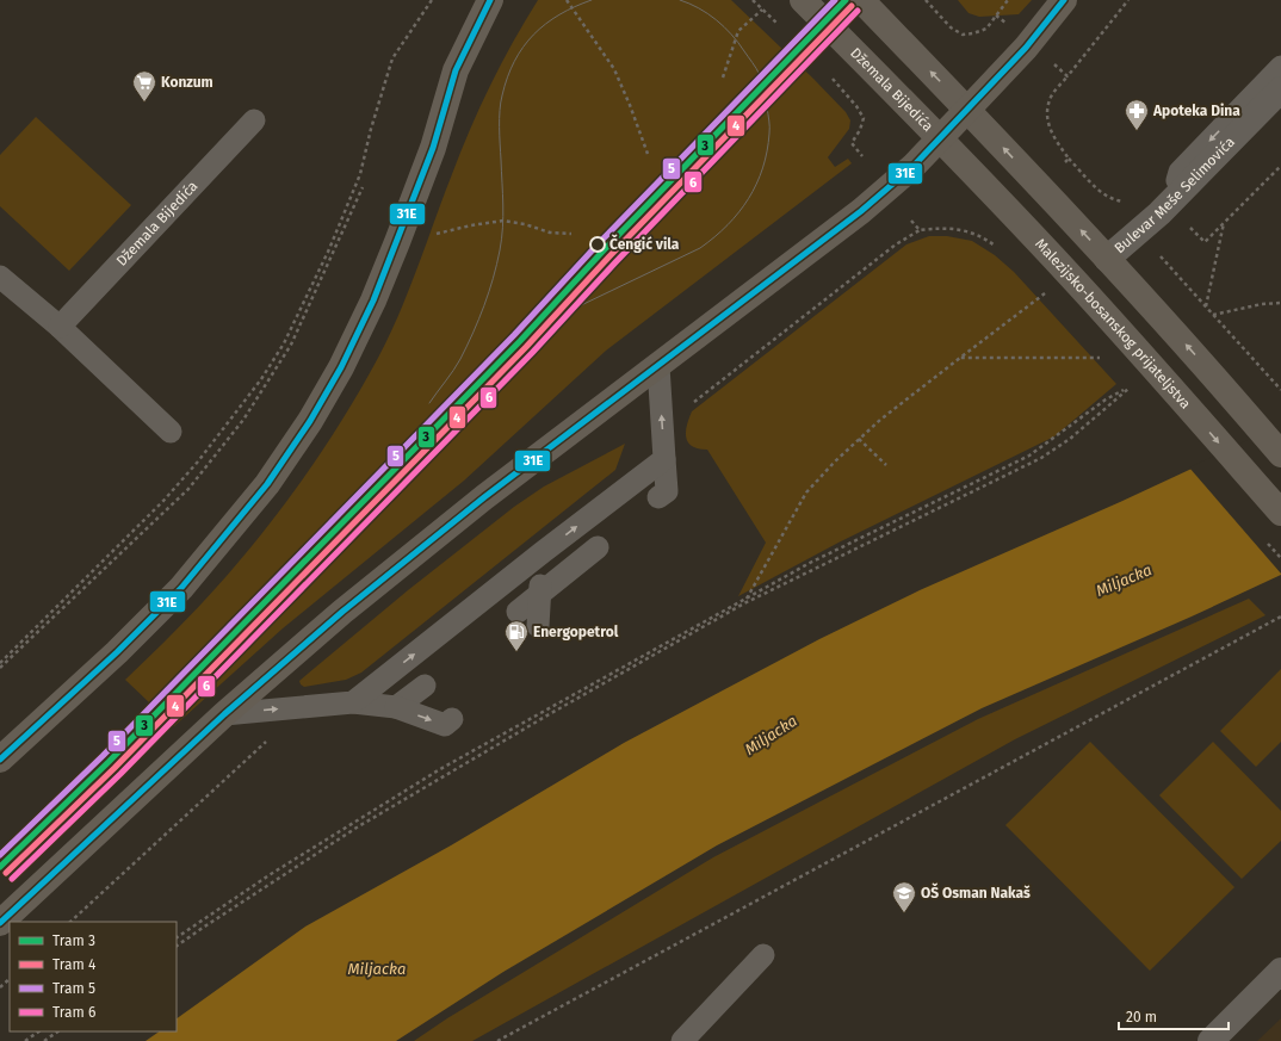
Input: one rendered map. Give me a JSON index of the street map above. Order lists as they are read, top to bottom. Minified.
{"streets":{"main road":["Džemala Bijedića","Malezijsko-bosanskog prijateljstva"],"street":["Bulevar Meše Selimovića"]},"crossings":[["Džemala Bijedića","Malezijsko-bosanskog prijateljstva"]],"water":["Miljacka"],"places":{"supermarket":["Konzum"],"pharmacy":["Apoteka Dina"],"other":["Čengić vila"],"fuel station":["Energopetrol"],"school or university":["OŠ Osman Nakaš"]},"lines":["tram line 3","tram line 5","transit line 31E","tram line 4","tram line 6"],"legend":["Tram 3","Tram 4","Tram 5","Tram 6"],"scale_bar":"20 m"}
